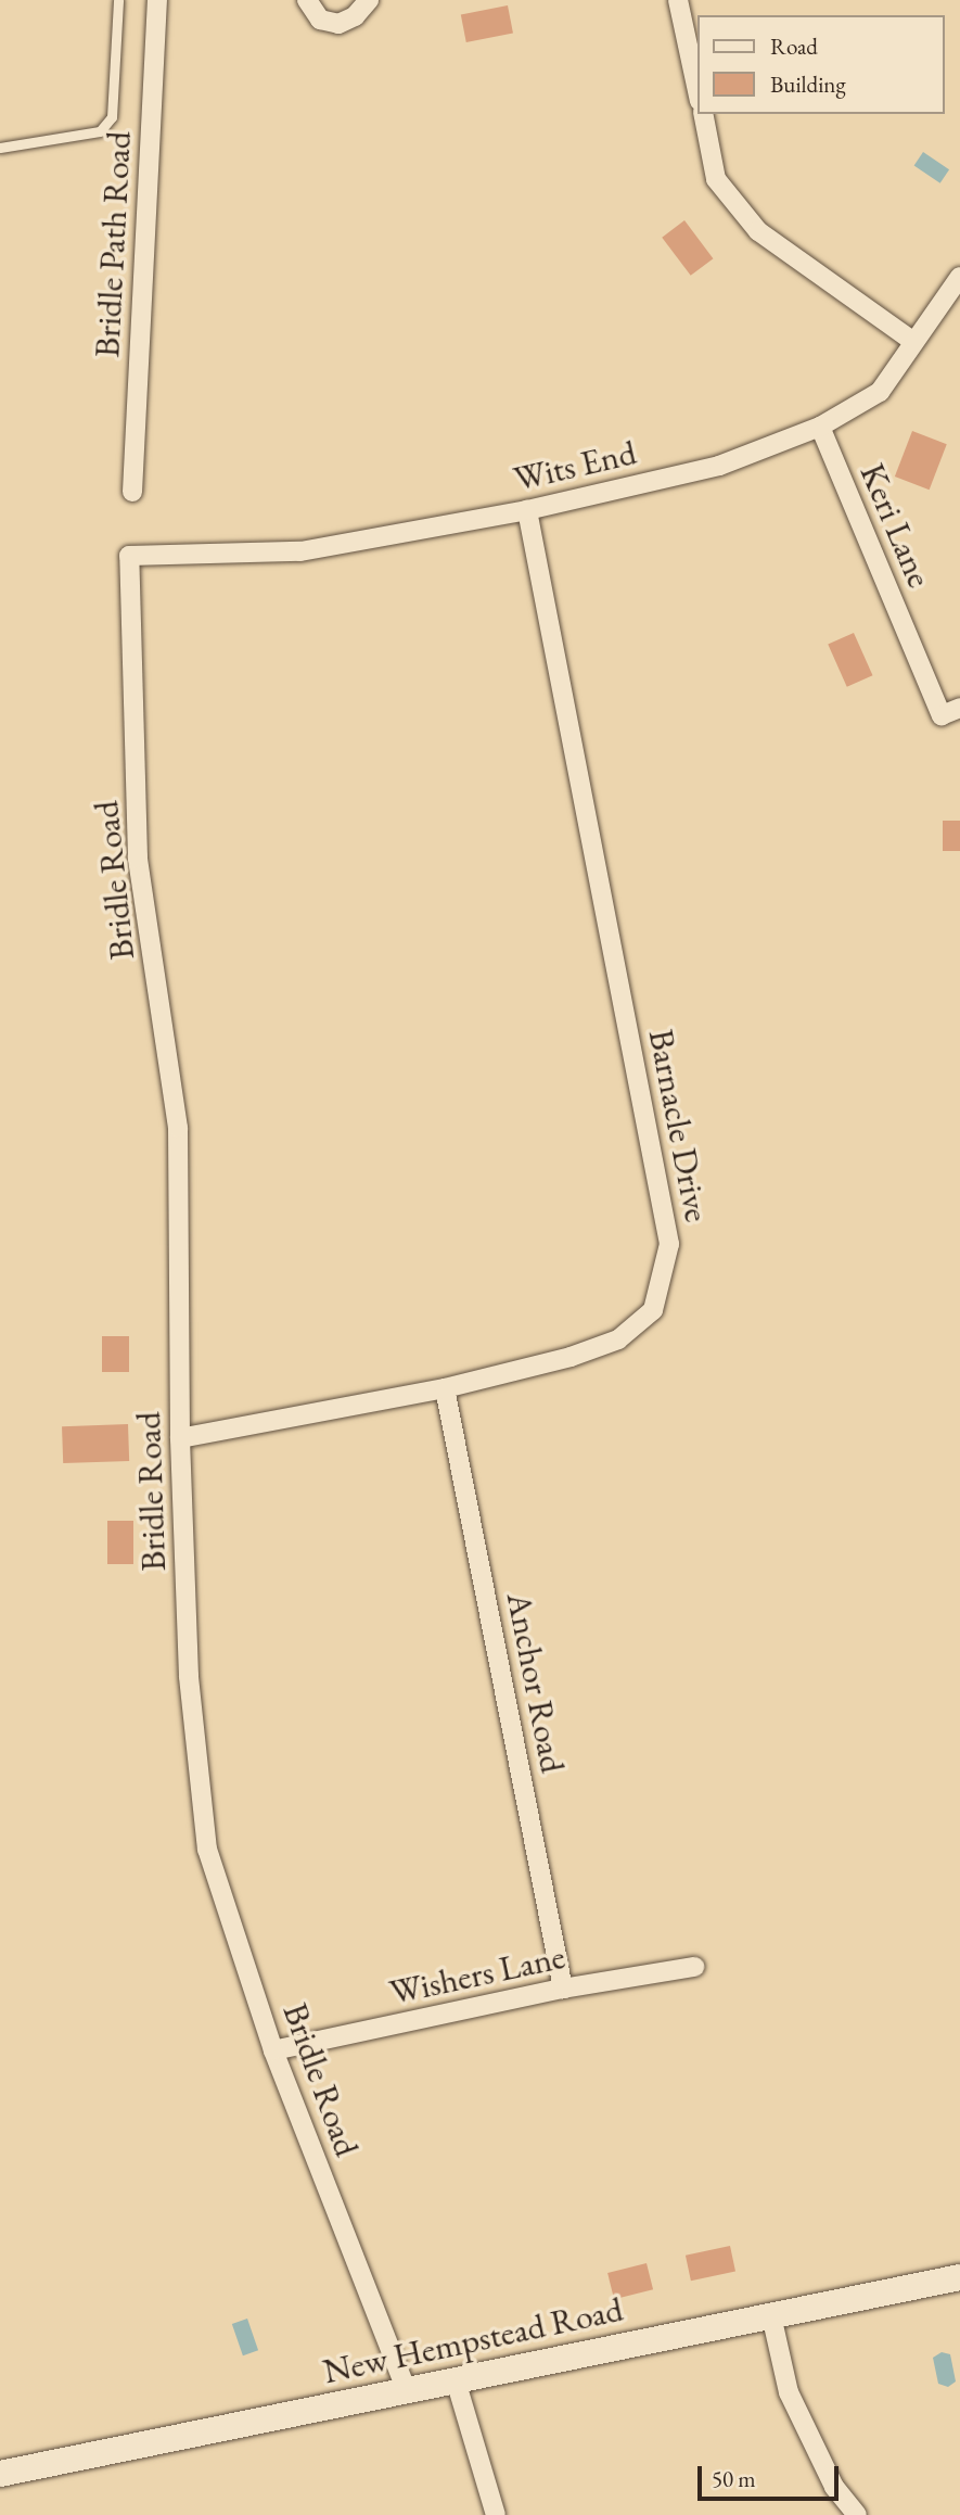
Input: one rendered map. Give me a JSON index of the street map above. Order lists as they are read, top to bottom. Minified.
{"streets":{"street":["Bridle Path Road","Wits End","Keri Lane","Bridle Road","Barnacle Drive","Anchor Road","Wishers Lane","New Hempstead Road"]},"crossings":[["Wits End","Keri Lane"],["Wits End","Bridle Road"],["Wits End","Barnacle Drive"],["Bridle Road","Barnacle Drive"],["Bridle Road","Wishers Lane"],["Bridle Road","New Hempstead Road"],["Barnacle Drive","Anchor Road"],["Anchor Road","Wishers Lane"]],"legend":["Road","Building"],"scale_bar":"50 m"}
